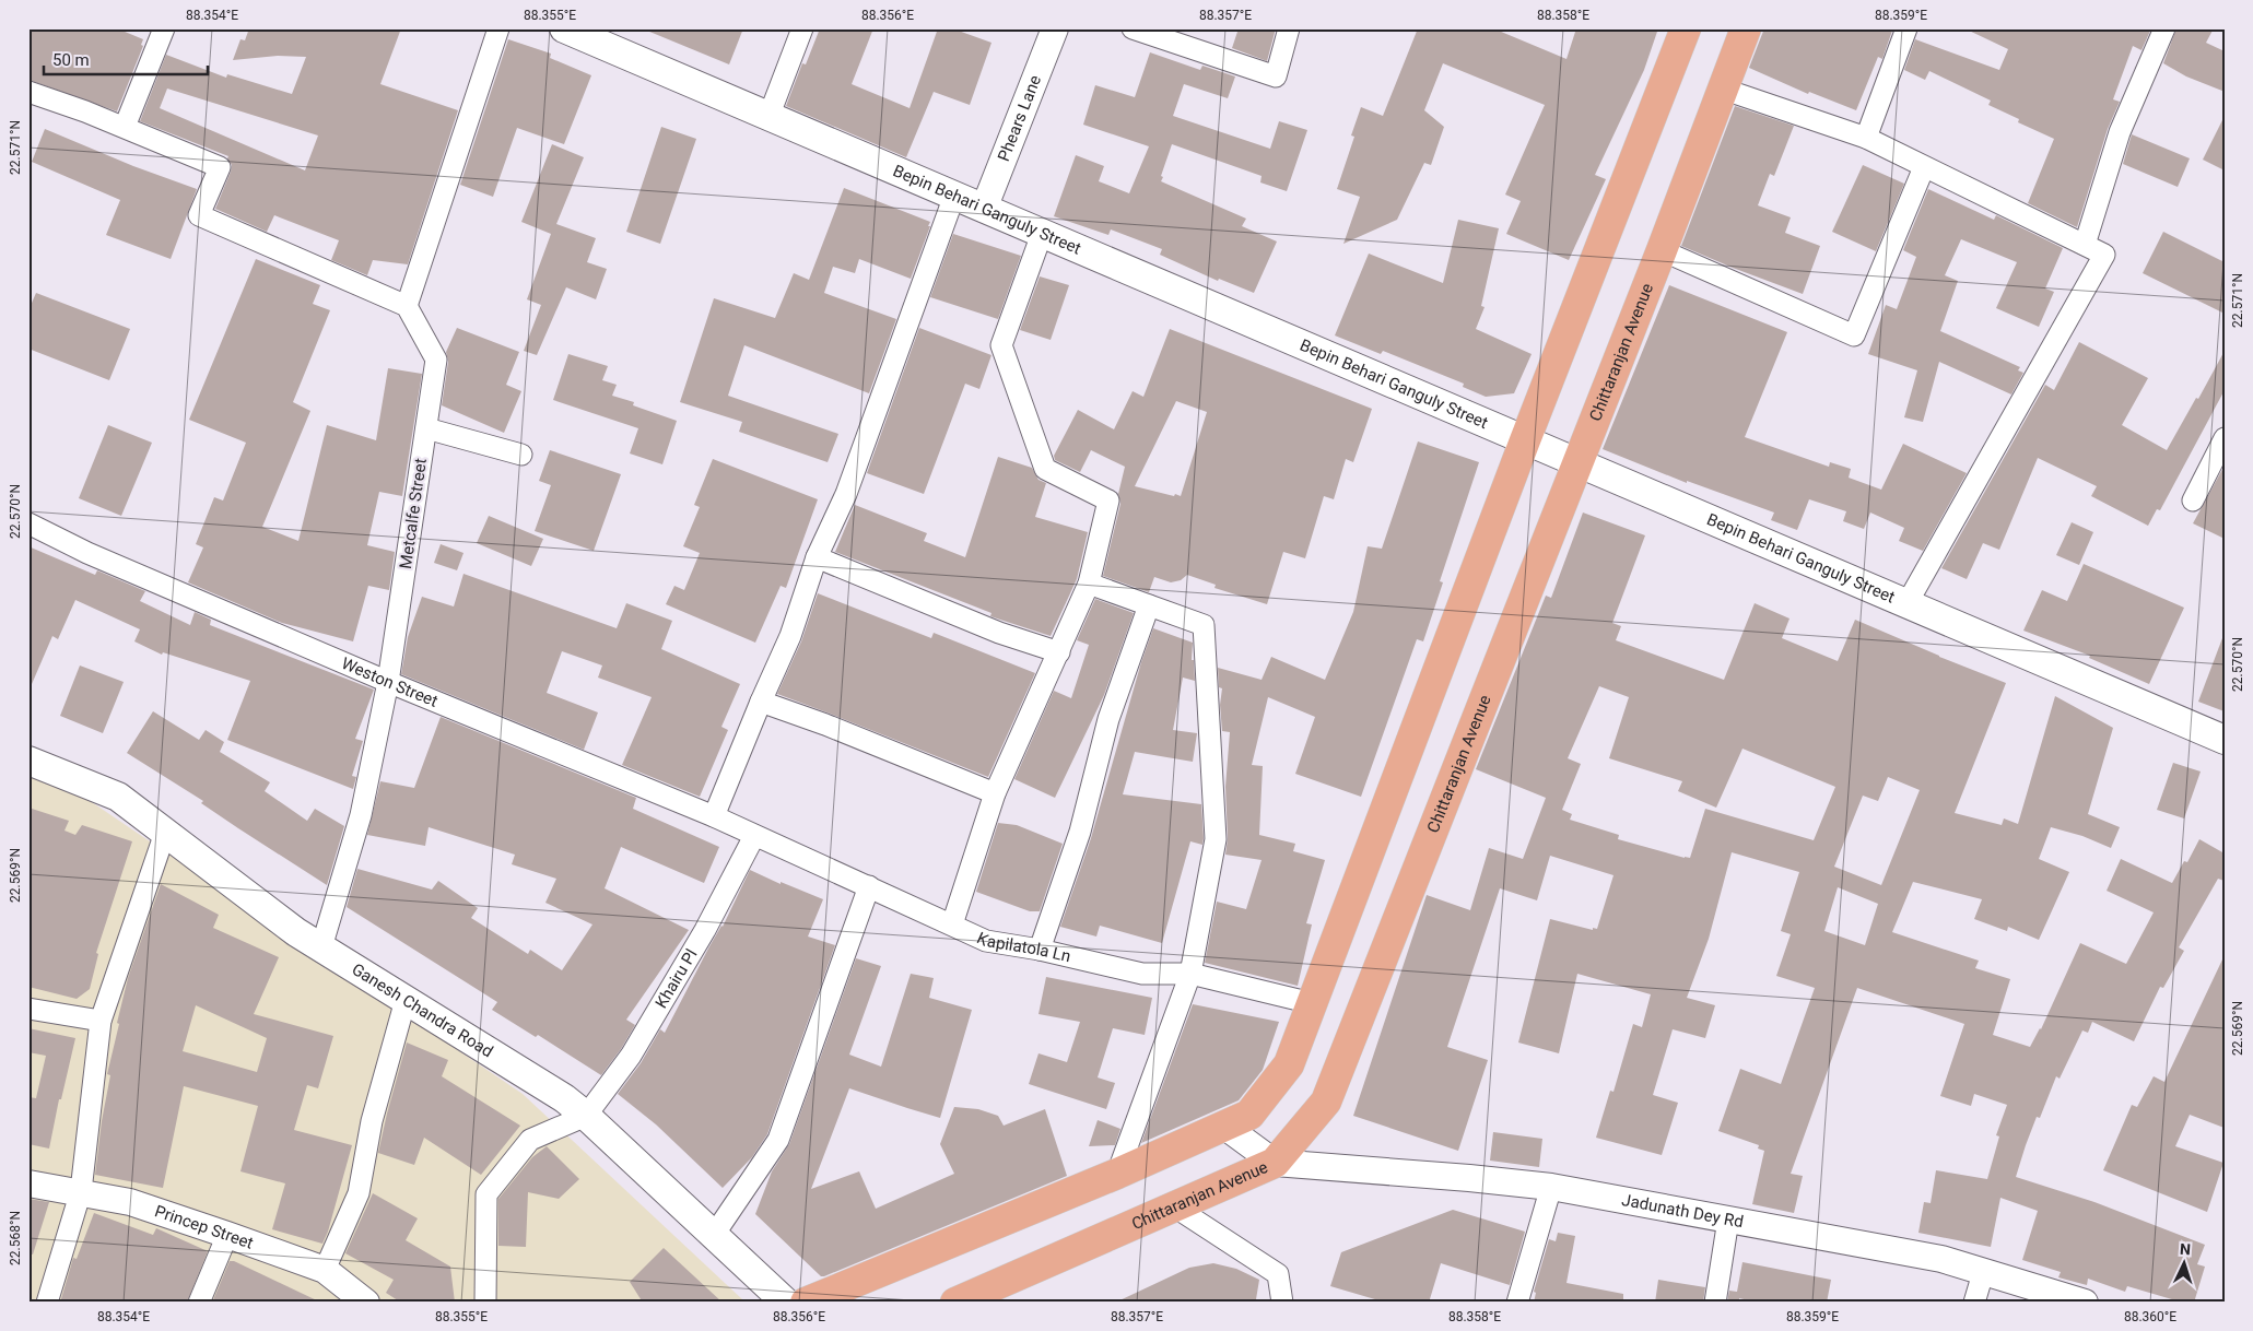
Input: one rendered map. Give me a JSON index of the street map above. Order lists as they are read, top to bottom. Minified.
{"streets":{"main road":["Bepin Behari Ganguly Street","Chittaranjan Avenue","Ganesh Chandra Road"],"street":["Phears Lane","Metcalfe Street","Weston Street","Kapilatola Ln","Khairu Pl","Jadunath Dey Rd","Princep Street"]},"crossings":[["Phears Lane","Bepin Behari Ganguly Street"],["Bepin Behari Ganguly Street","Chittaranjan Avenue"],["Chittaranjan Avenue","Jadunath Dey Rd"],["Metcalfe Street","Weston Street"],["Metcalfe Street","Ganesh Chandra Road"],["Weston Street","Kapilatola Ln"],["Weston Street","Khairu Pl"],["Kapilatola Ln","Khairu Pl"],["Khairu Pl","Ganesh Chandra Road"]],"scale_bar":"50 m","north":"top","coordinates":["88.354°E","88.355°E","88.356°E","88.357°E","88.358°E","88.359°E","22.571°N","22.570°N","22.569°N","22.568°N","88.360°E"]}
